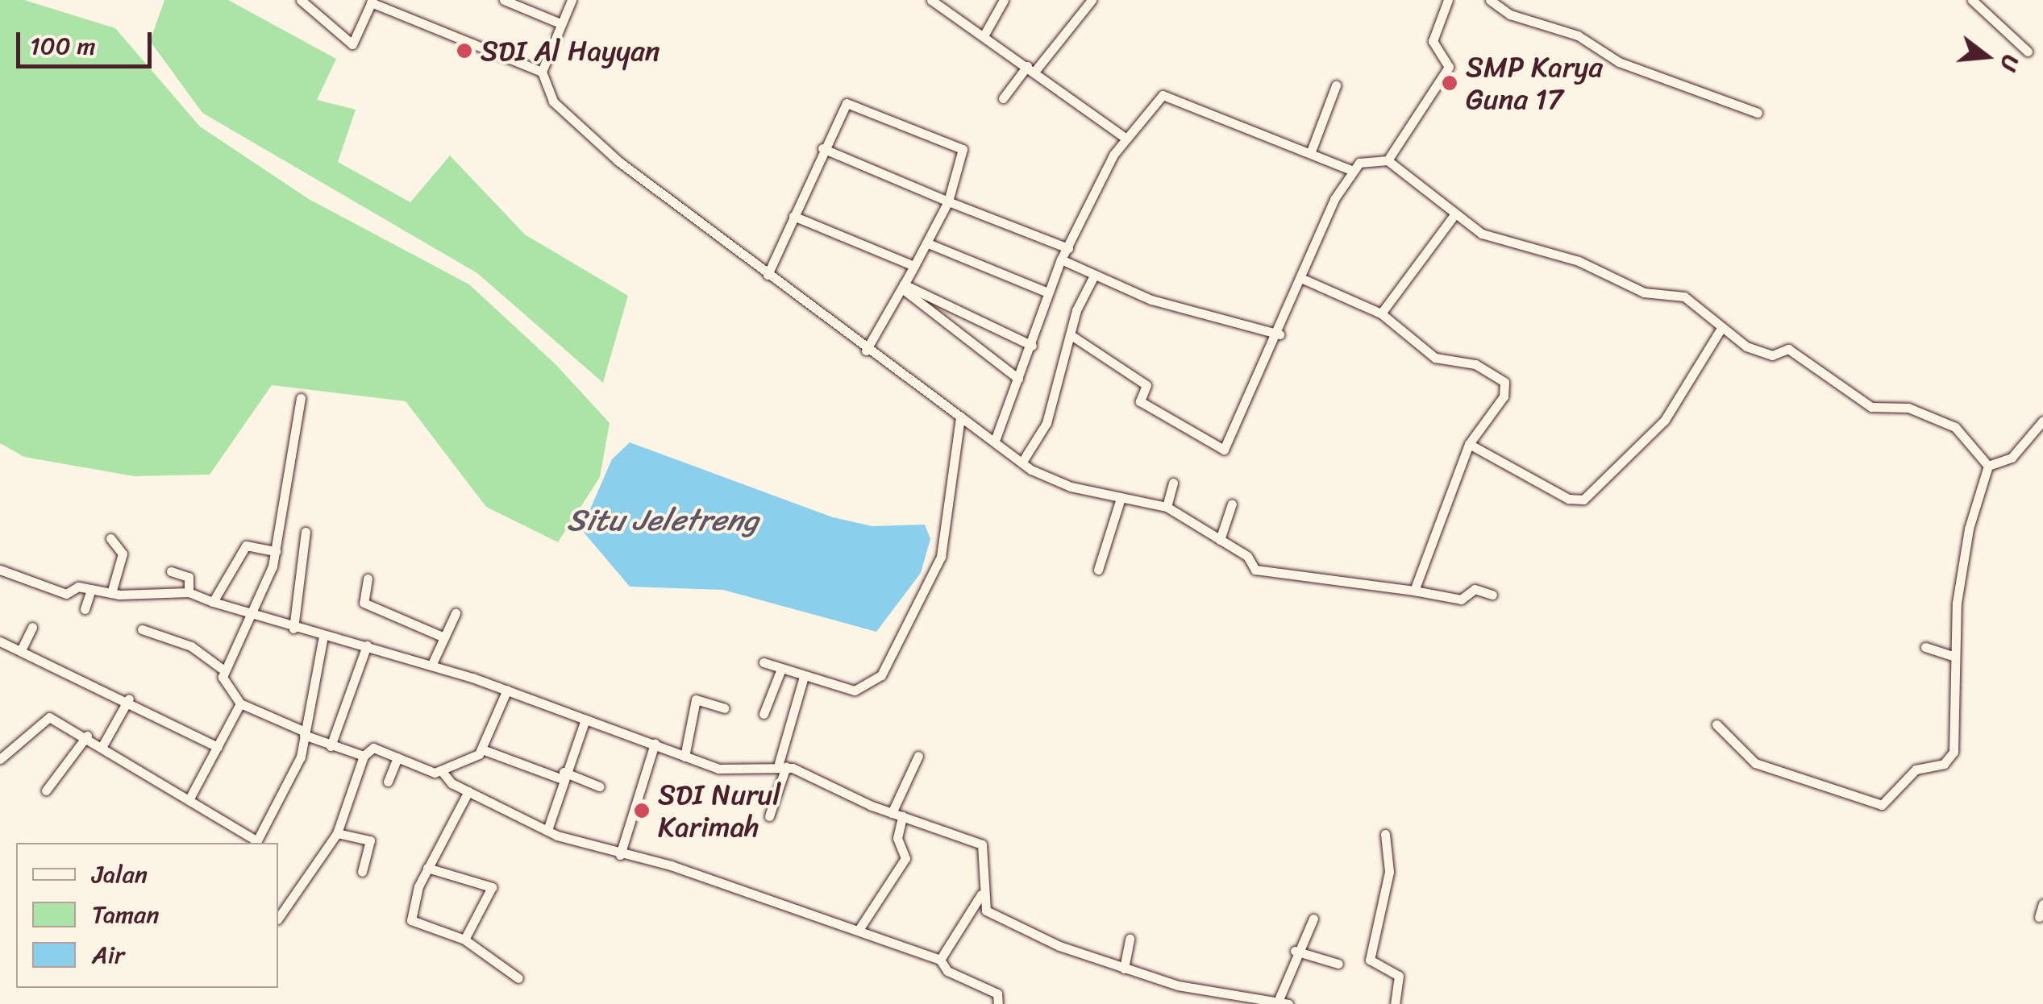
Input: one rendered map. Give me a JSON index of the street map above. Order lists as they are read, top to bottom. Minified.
{"water":["Situ Jeletreng"],"places":["SDI Al Hayyan","SMP Karya Guna 17","SDI Nurul Karimah"],"legend":["Jalan","Taman","Air"],"scale_bar":"100 m","north":"right"}
